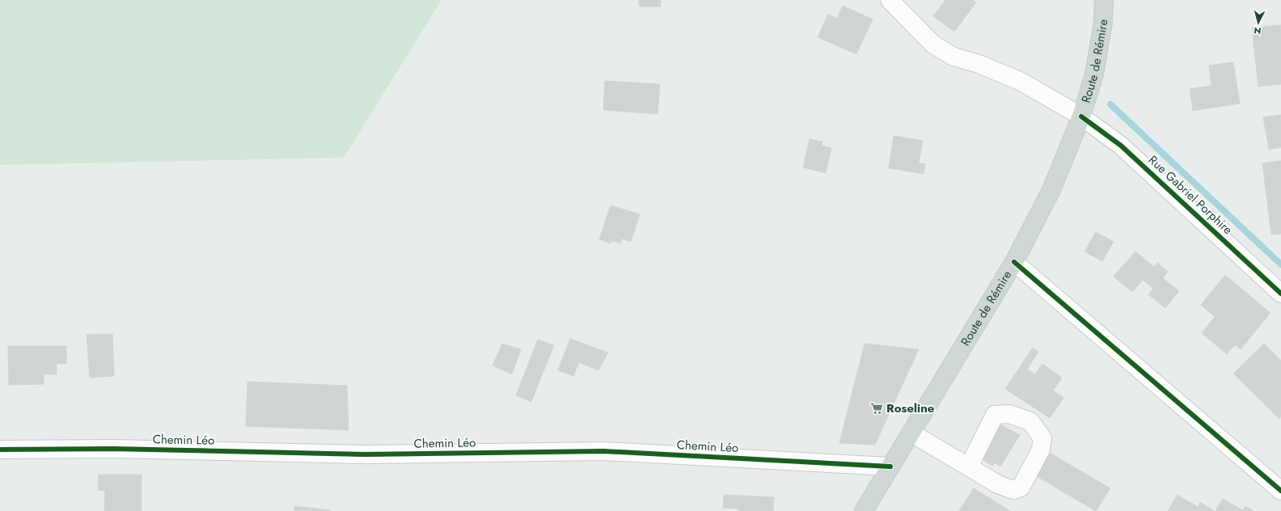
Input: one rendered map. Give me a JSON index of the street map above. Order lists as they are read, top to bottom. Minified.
{"streets":{"main road":["Route de Rémire"],"street":["Rue Gabriel Porphire","Chemin Léo"]},"crossings":[["Route de Rémire","Rue Gabriel Porphire"],["Route de Rémire","Chemin Léo"]],"places":{"supermarket":["Roseline"]},"north":"bottom"}
